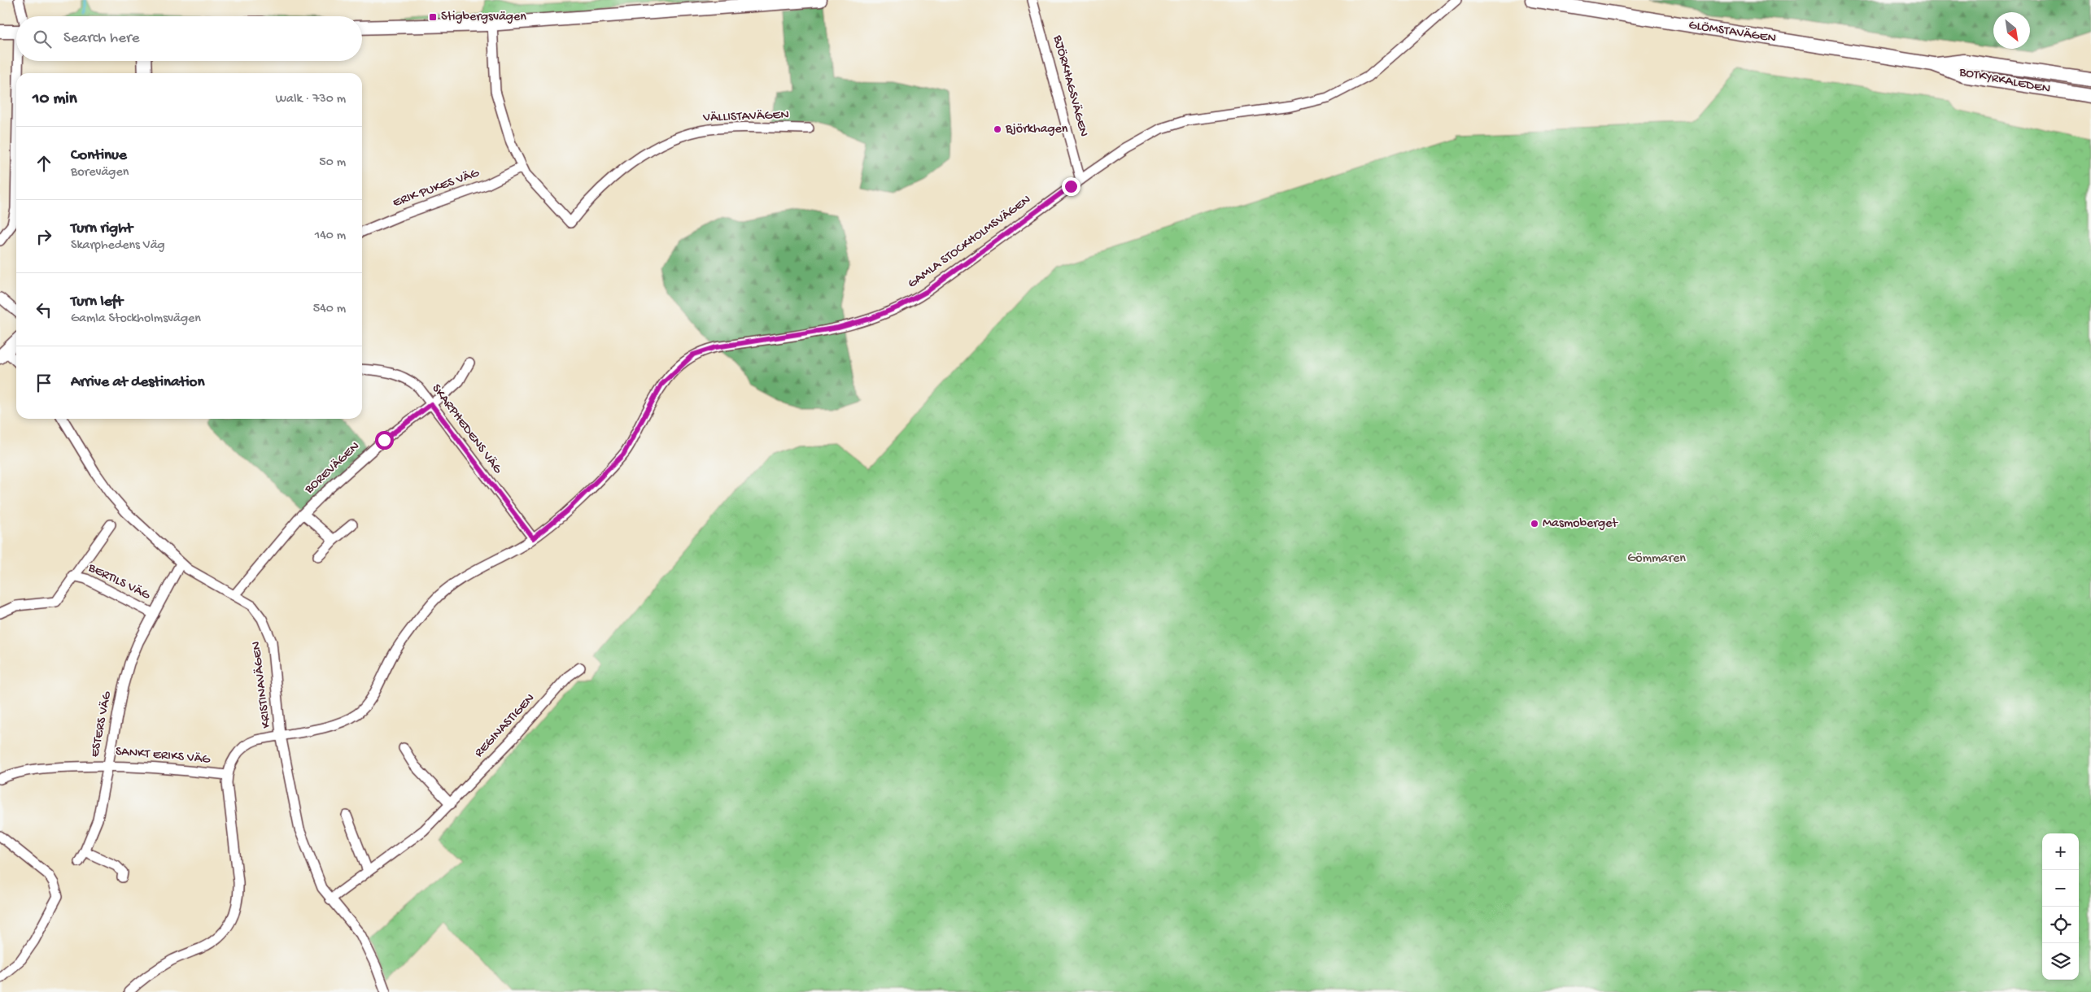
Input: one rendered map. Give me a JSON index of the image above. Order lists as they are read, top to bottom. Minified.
{"streets":{"main road":["GLÖMSTAVÄGEN","BOTKYRKALEDEN"],"street":["BJÖRKHAGSVÄGEN","VÄLLISTAVÄGEN","ERIK PUKES VÄG","GAMLA STOCKHOLMSVÄGEN","SKARPHEDENS VÄG","BOREVÄGEN","BERTILS VÄG","KRISTINAVÄGEN","ESTERS VÄG","REGINASTIGEN","SANKT ERIKS VÄG"]},"crossings":[["GLÖMSTAVÄGEN","BOTKYRKALEDEN"],["BJÖRKHAGSVÄGEN","GAMLA STOCKHOLMSVÄGEN"],["VÄLLISTAVÄGEN","ERIK PUKES VÄG"],["GAMLA STOCKHOLMSVÄGEN","SKARPHEDENS VÄG"],["GAMLA STOCKHOLMSVÄGEN","KRISTINAVÄGEN"],["GAMLA STOCKHOLMSVÄGEN","SANKT ERIKS VÄG"],["SKARPHEDENS VÄG","BOREVÄGEN"],["BOREVÄGEN","KRISTINAVÄGEN"],["BERTILS VÄG","ESTERS VÄG"],["KRISTINAVÄGEN","ESTERS VÄG"],["KRISTINAVÄGEN","REGINASTIGEN"],["ESTERS VÄG","SANKT ERIKS VÄG"]],"parks":["Gömmaren"],"places":{"transit":["Stigbergsvägen"],"other":["Björkhagen","Masmoberget"]},"north":"bottom right","page":{"search":"Search here","heading":["10 min","Walk · 730 m"],"list":[["Continue","Borevägen","50 m"],["Turn right","Skarphedens Väg","140 m"],["Turn left","Gamla Stockholmsvägen","540 m"],"Arrive at destination"],"map_buttons":["+","−"]}}
